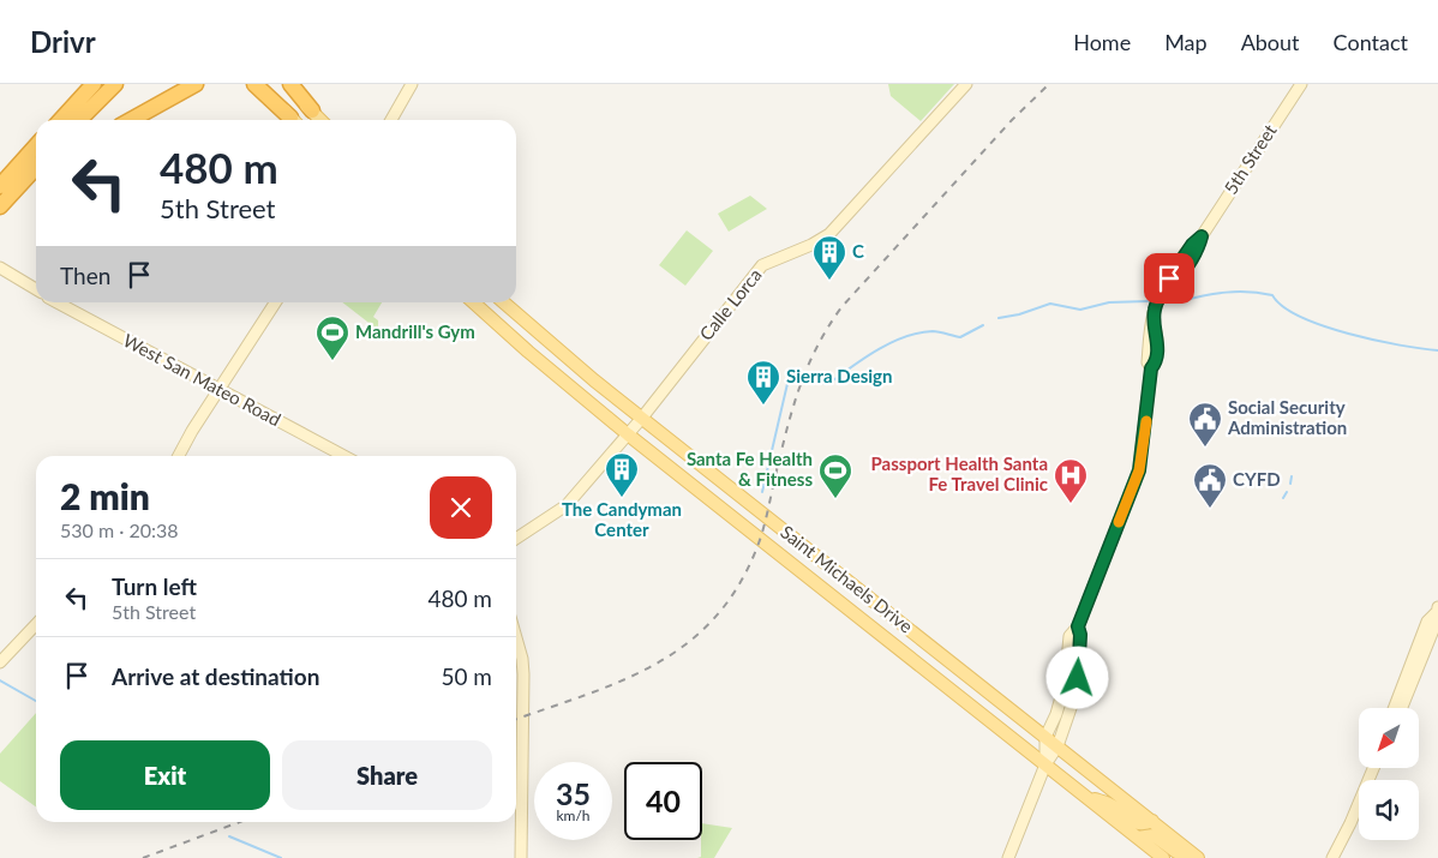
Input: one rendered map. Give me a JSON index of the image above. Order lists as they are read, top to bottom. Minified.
{"streets":{"main road":["Saint Michaels Drive"],"street":["5th Street","Calle Lorca","West San Mateo Road"]},"crossings":[["5th Street","Saint Michaels Drive"],["Calle Lorca","Saint Michaels Drive"]],"places":{"building":["C","Sierra Design","The Candyman Center"],"sports":["Mandrill's Gym","Santa Fe Health & Fitness"],"public building":["Social Security Administration","CYFD"],"hospital":["Passport Health Santa Fe Travel Clinic"]},"north":"bottom left","page":{"header":"Drivr","nav":["Home","Map","About","Contact"],"turn":["480 m","5th Street"],"then":"Then","heading":["2 min","530 m · 20:38"],"list":[{"name":"Turn left","note":"5th Street","value":"480 m"},{"name":"Arrive at destination","value":"50 m"}],"buttons":["Exit","Share"],"speed":"35 km/h","limit":"40"}}
